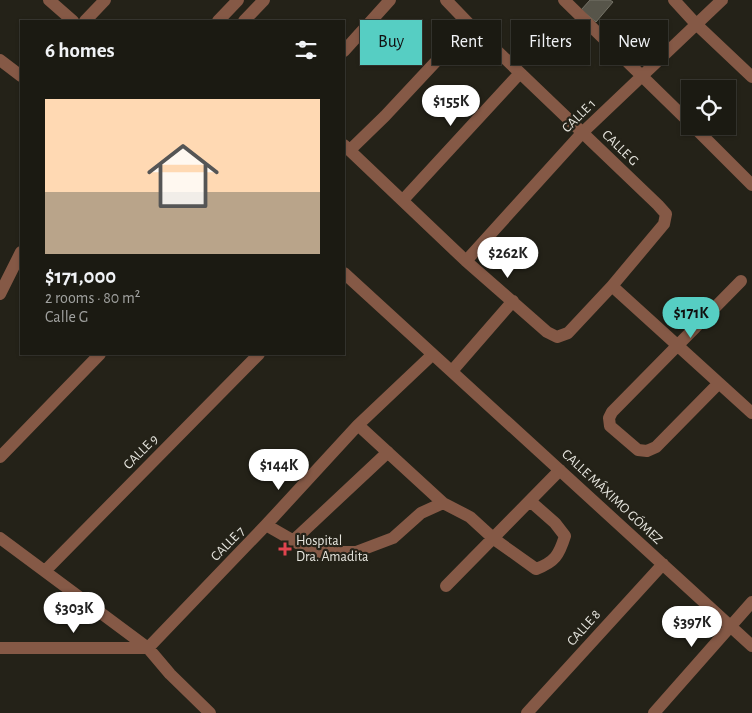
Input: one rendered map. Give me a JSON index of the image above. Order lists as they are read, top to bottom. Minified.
{"streets":{"street":["CALLE 1","CALLE G","CALLE 9","CALLE MÁXIMO GÓMEZ","CALLE 7","CALLE 8"]},"crossings":[["CALLE 1","CALLE G"],["CALLE MÁXIMO GÓMEZ","CALLE 7"],["CALLE MÁXIMO GÓMEZ","CALLE 8"]],"places":{"health":["Hospital Dra. Amadita"]},"page":{"chip":["Buy","Rent","Filters","New"],"heading":"6 homes","list":[{"name":"$171,000","note":"2 rooms · 80 m² · Calle G"}],"price":["$155K","$262K","$171K","$144K","$303K","$397K"]}}
